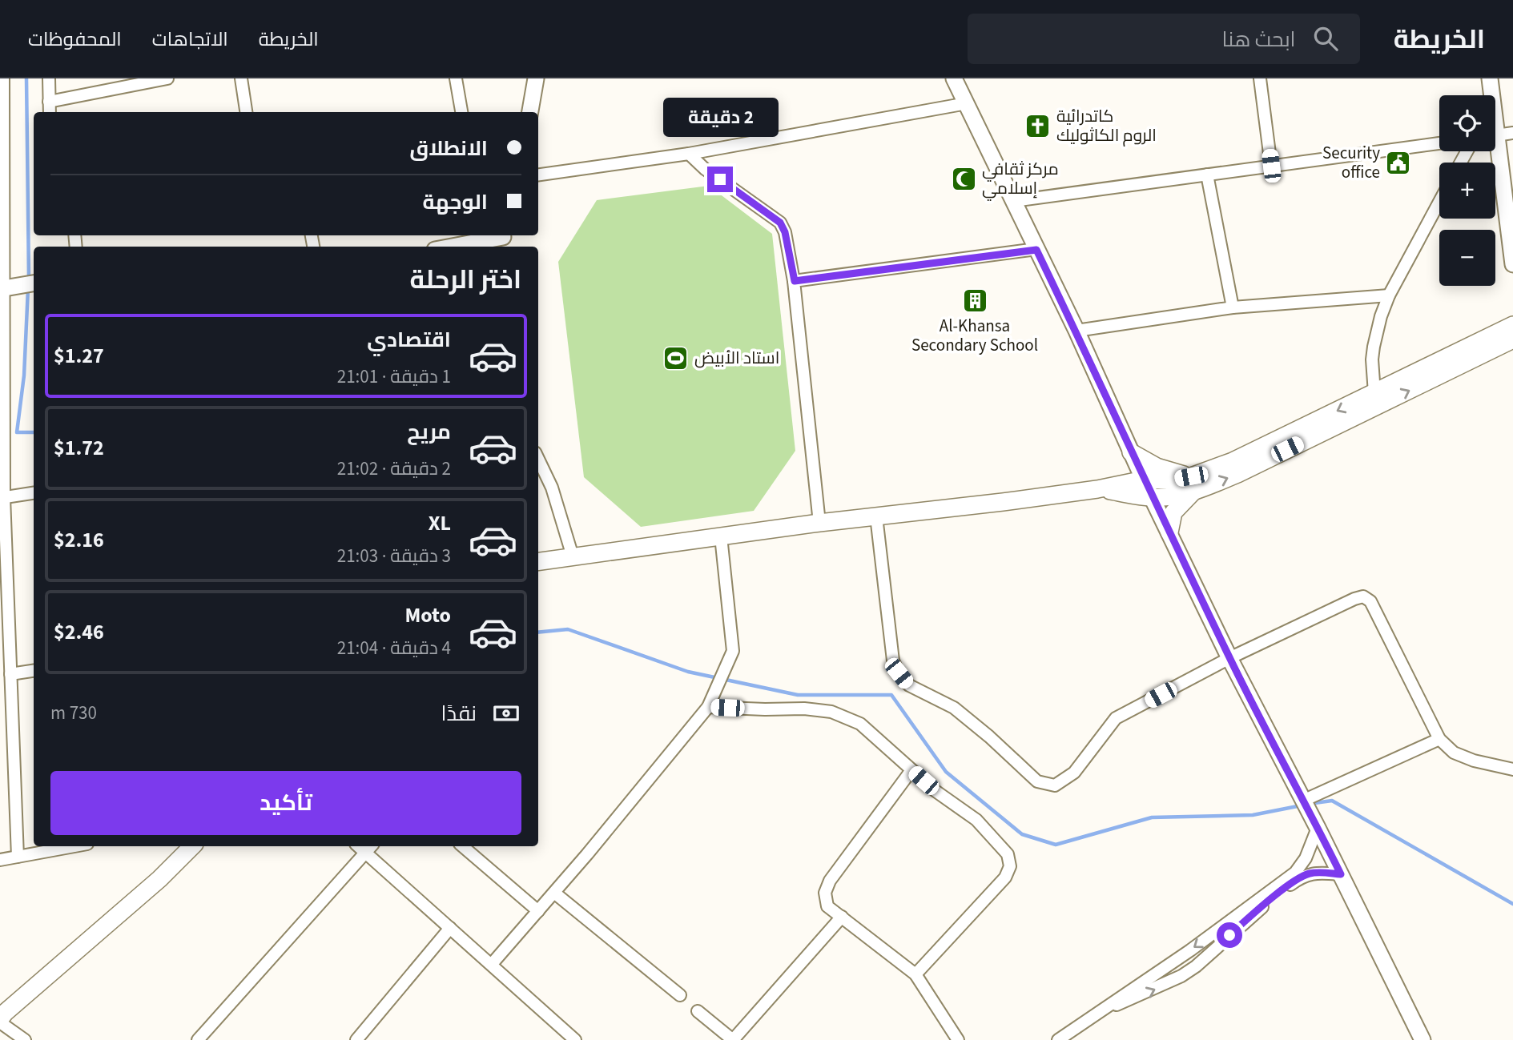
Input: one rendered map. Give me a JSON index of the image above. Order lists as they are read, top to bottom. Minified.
{"places":{"church":["كاتدرائية الروم الكاثوليك"],"public building":["Security office"],"mosque":["مركز ثقافي إسلامي"],"building":["Al-Khansa Secondary School"],"sports":["استاد الأبيض"]},"page":{"header":"الخريطة","search":"ابحث هنا","nav":["الخريطة","الاتجاهات","المحفوظات"],"map_buttons":["+","−"],"bubble":"2 دقيقة","banner":["الانطلاق","الوجهة"],"heading":"اختر الرحلة","list":[{"name":"اقتصادي","note":"1 دقيقة · 21:01","value":"$1.27"},{"name":"مريح","note":"2 دقيقة · 21:02","value":"$1.72"},{"name":"XL","note":"3 دقيقة · 21:03","value":"$2.16"},{"name":"Moto","note":"4 دقيقة · 21:04","value":"$2.46"}],"pay":["نقدًا","730 m"],"buttons":"تأكيد"}}
